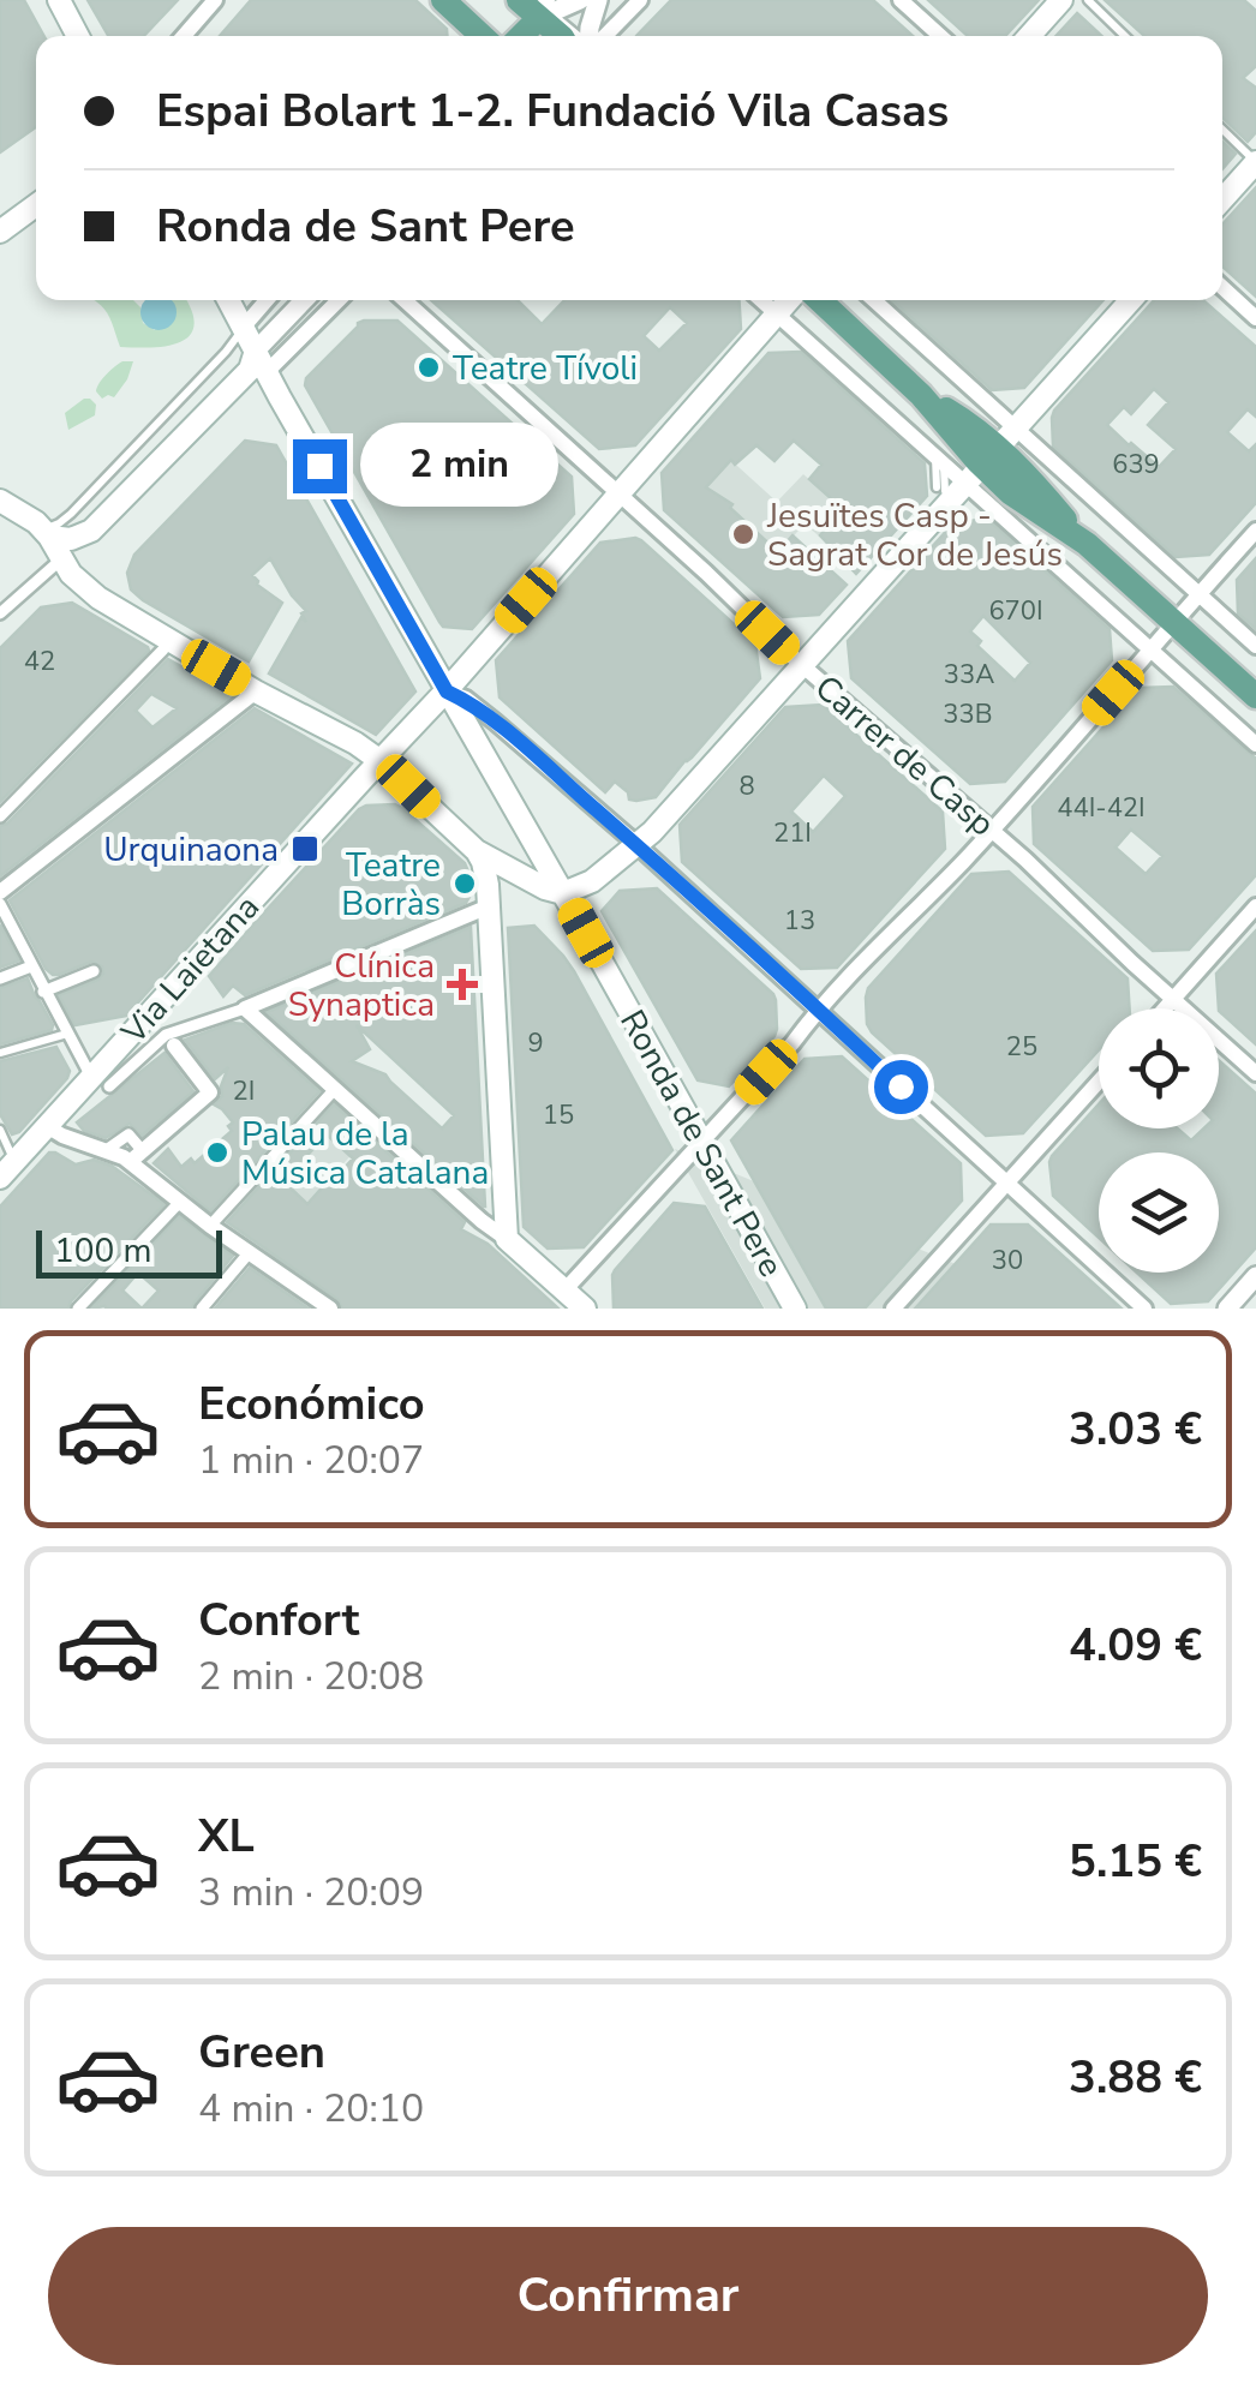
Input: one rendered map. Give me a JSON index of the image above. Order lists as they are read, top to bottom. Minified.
{"streets":{"main road":["Via Laietana","Ronda de Sant Pere"],"street":["Carrer de Casp"]},"crossings":[["Carrer de Casp","Via Laietana"],["Via Laietana","Ronda de Sant Pere"]],"places":{"other":["Teatre Tívoli","Jesuïtes Casp - Sagrat Cor de Jesús","Teatre Borràs","Palau de la Música Catalana"],"transit":["Urquinaona"],"health":["Clínica Synaptica"]},"house_numbers":["639","670I","42","33A","33B","8","44I-42I","21I","13","9","25","2I","15","30"],"scale_bar":"100 m","page":{"banner":["Espai Bolart 1-2. Fundació Vila Casas","Ronda de Sant Pere"],"bubble":"2 min","scale":"100 m","list":[{"name":"Económico","note":"1 min · 20:07","value":"3.03 €"},{"name":"Confort","note":"2 min · 20:08","value":"4.09 €"},{"name":"XL","note":"3 min · 20:09","value":"5.15 €"},{"name":"Green","note":"4 min · 20:10","value":"3.88 €"}],"buttons":"Confirmar"}}
